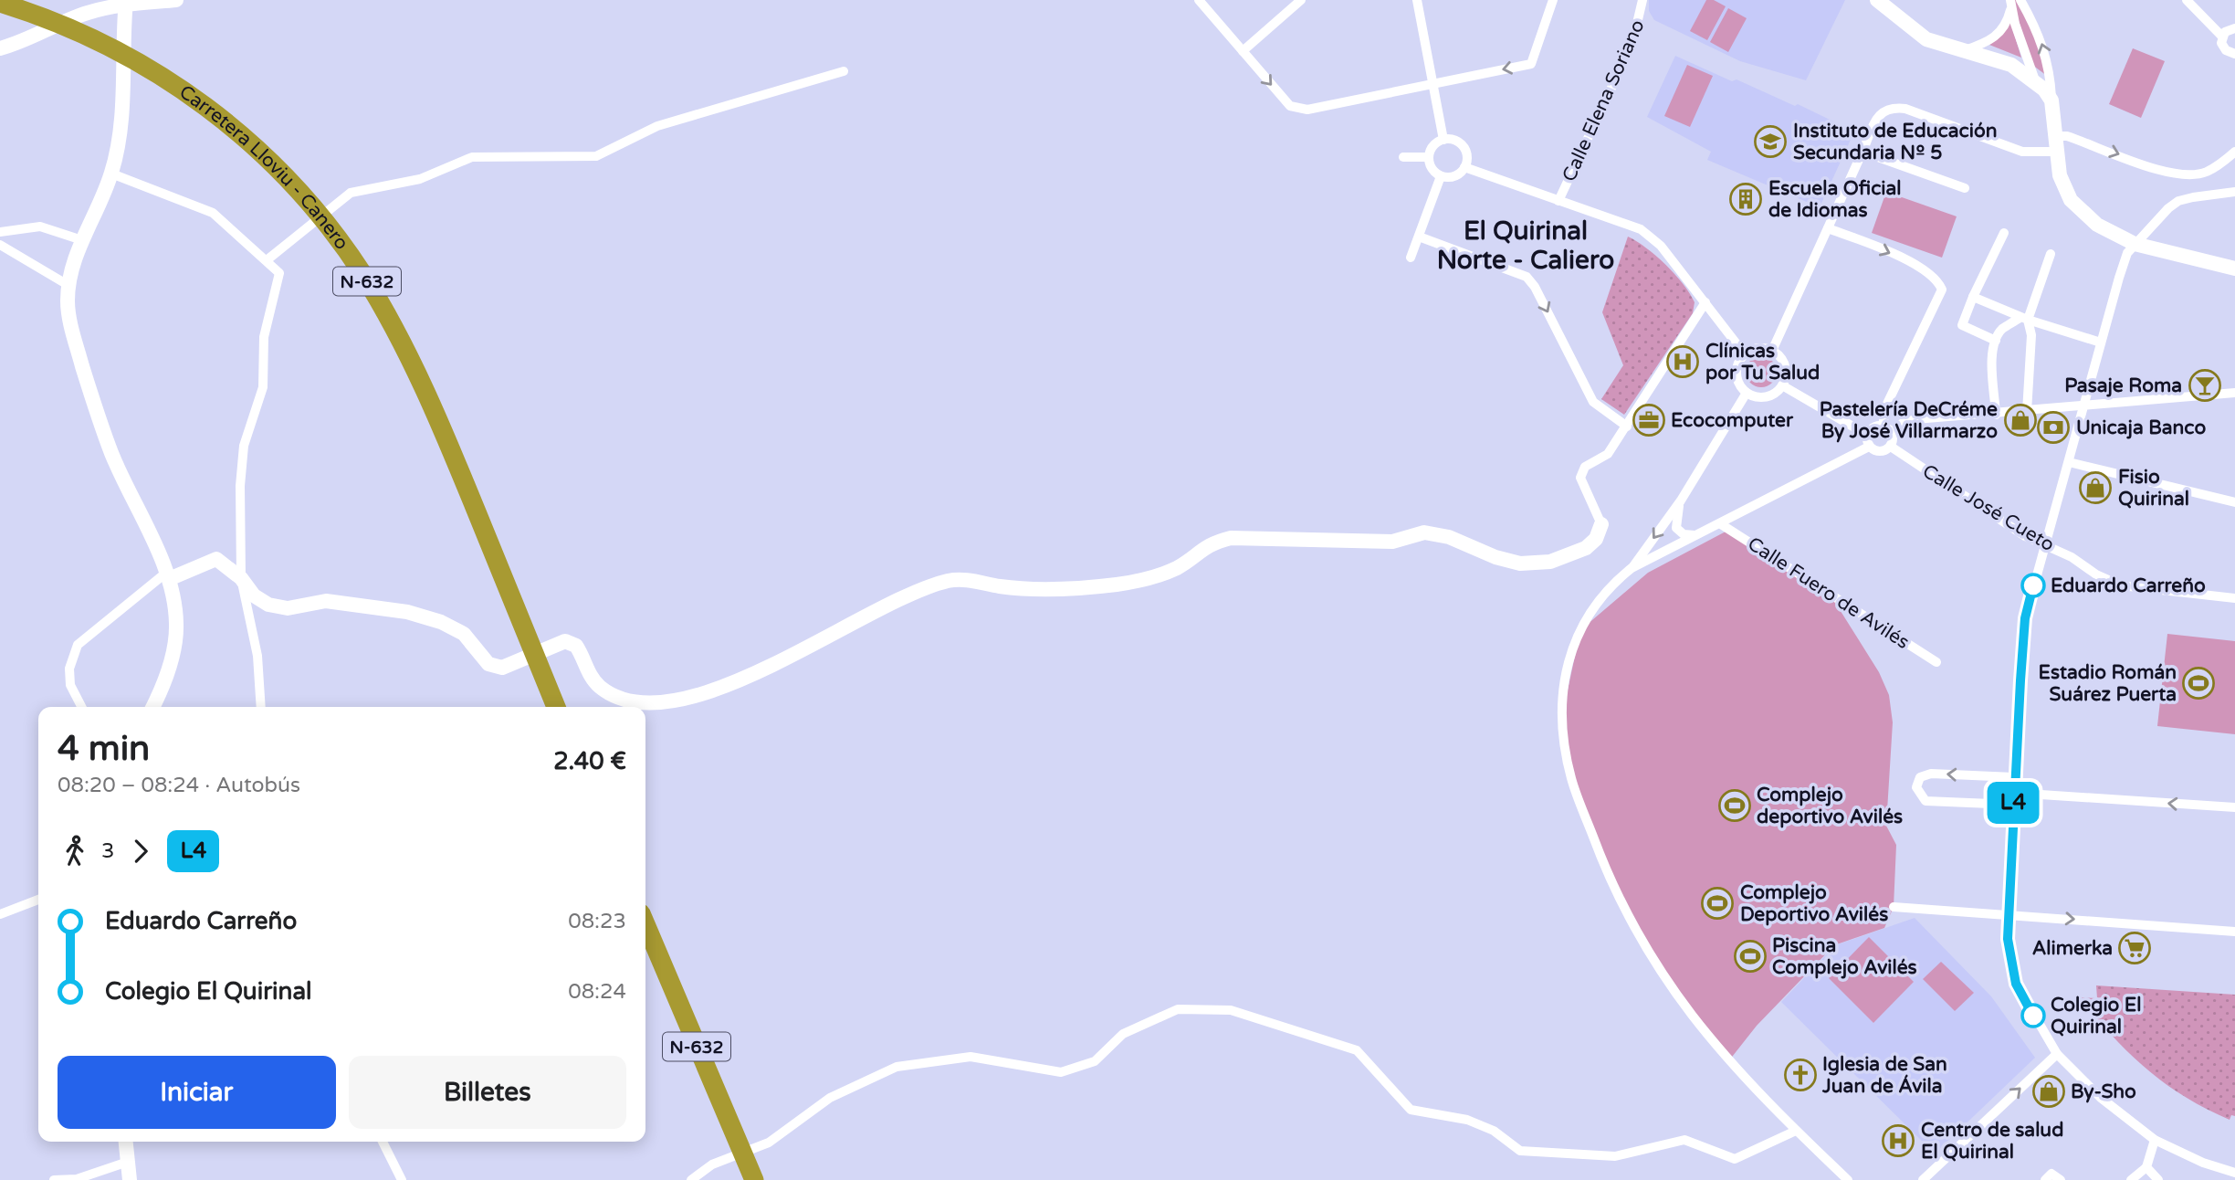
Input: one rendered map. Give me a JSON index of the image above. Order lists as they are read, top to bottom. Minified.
{"streets":{"highway":["Carretera Lloviu - Canero","N-632"],"street":["Calle Elena Soriano","Calle José Cueto","Calle Fuero de Avilés"]},"crossings":[["Calle José Cueto","Calle Fuero de Avilés"]],"districts":["El Quirinal Norte - Caliero"],"places":{"school or university":["Instituto de Educación Secundaria Nº 5"],"building":["Escuela Oficial de Idiomas"],"hospital":["Clínicas por Tu Salud","Centro de salud El Quirinal"],"bar":["Pasaje Roma"],"office":["Ecocomputer"],"shop":["Pastelería DeCréme By José Villarmarzo","Fisio Quirinal","By-Sho"],"bank":["Unicaja Banco"],"other":["Eduardo Carreño","Colegio El Quirinal"],"sports":["Estadio Román Suárez Puerta","Complejo deportivo Avilés","Complejo Deportivo Avilés","Piscina Complejo Avilés"],"supermarket":["Alimerka"],"church":["Iglesia de San Juan de Ávila"]},"lines":["bus line L4"],"page":{"on_map":"L4","heading":["4 min","08:20 – 08:24 · Autobús","2.40 €"],"legs":["3","L4"],"list":[{"name":"Eduardo Carreño","value":"08:23"},{"name":"Colegio El Quirinal","value":"08:24"}],"buttons":["Iniciar","Billetes"]}}
